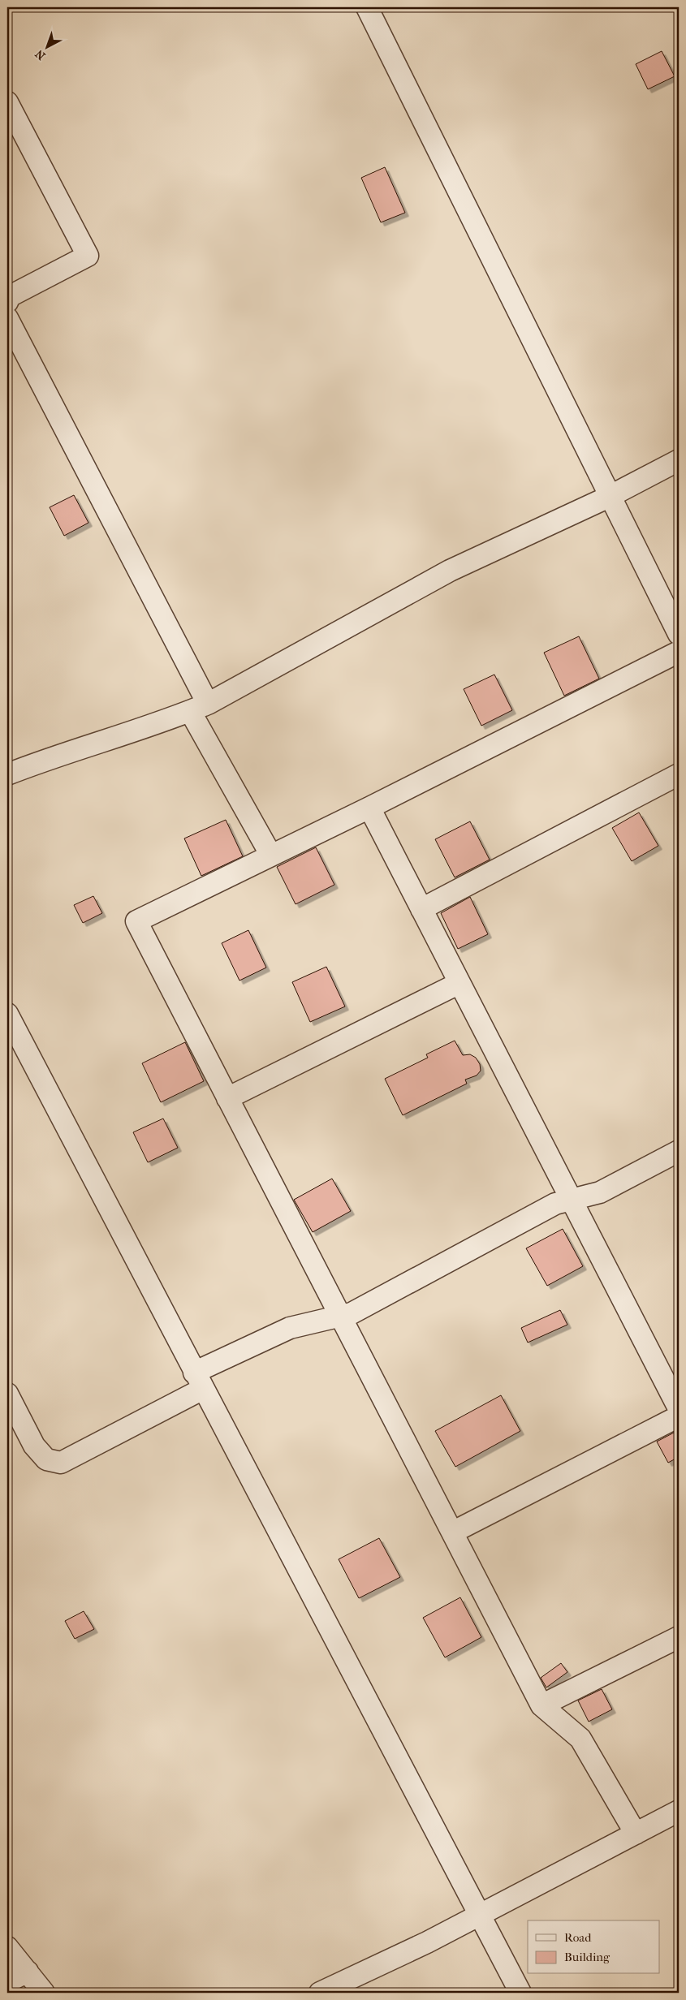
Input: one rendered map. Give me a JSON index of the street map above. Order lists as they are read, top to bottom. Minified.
{"legend":["Road","Building"],"north":"bottom left"}
